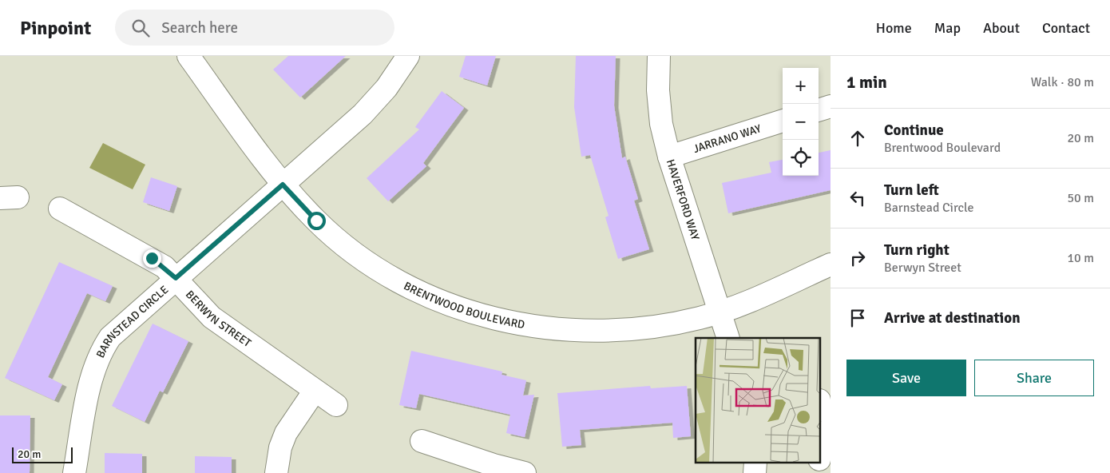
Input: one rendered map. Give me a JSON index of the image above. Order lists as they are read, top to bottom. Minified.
{"streets":{"street":["JARRANO WAY","HAVERFORD WAY","BRENTWOOD BOULEVARD","BERWYN STREET","BARNSTEAD CIRCLE"]},"crossings":[["JARRANO WAY","HAVERFORD WAY"],["HAVERFORD WAY","BRENTWOOD BOULEVARD"],["BRENTWOOD BOULEVARD","BARNSTEAD CIRCLE"],["BERWYN STREET","BARNSTEAD CIRCLE"]],"scale_bar":"20 m","page":{"header":"Pinpoint","search":"Search here","nav":["Home","Map","About","Contact"],"heading":["1 min","Walk · 80 m"],"map_buttons":["+","−"],"list":[["Continue","Brentwood Boulevard","20 m"],["Turn left","Barnstead Circle","50 m"],["Turn right","Berwyn Street","10 m"],"Arrive at destination"],"buttons":["Save","Share"],"scale":"20 m"}}
